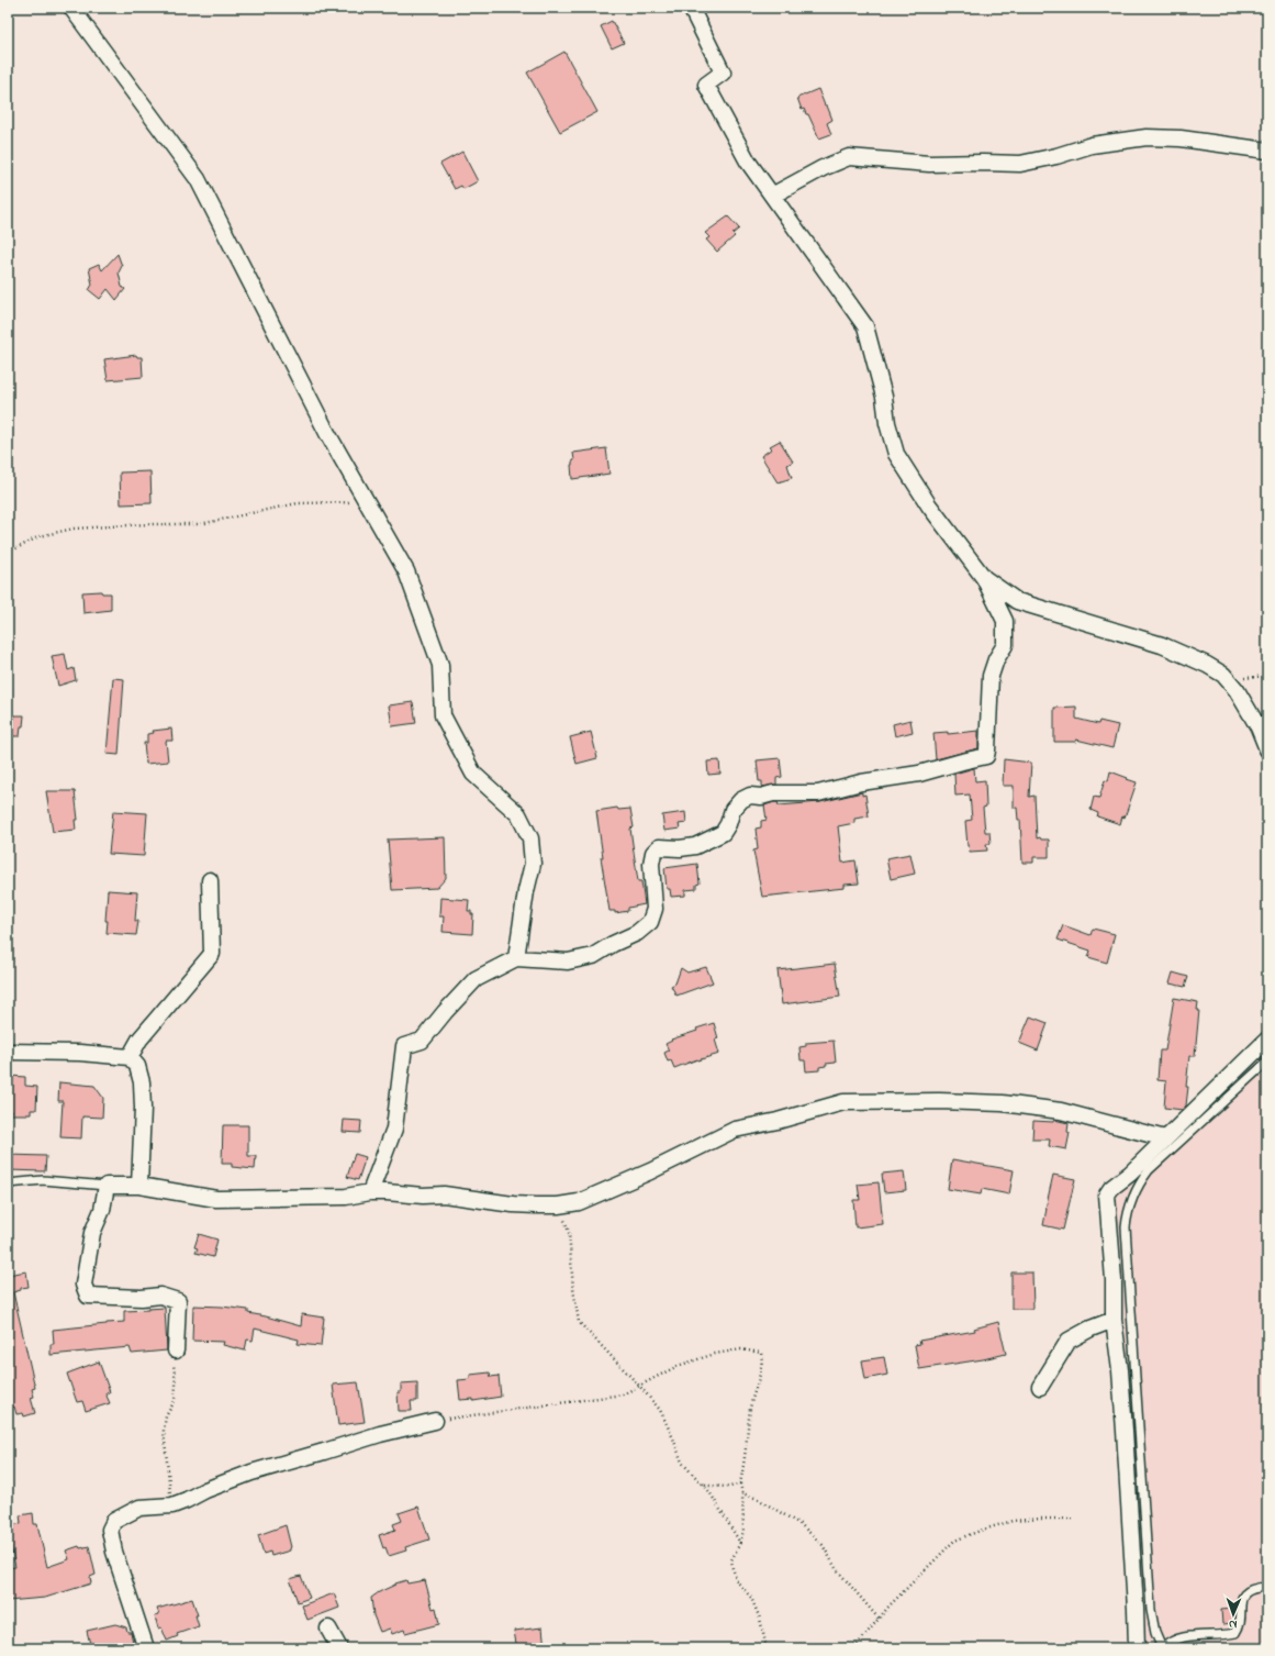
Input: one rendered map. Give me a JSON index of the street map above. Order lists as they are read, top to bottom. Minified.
{"north":"bottom"}
